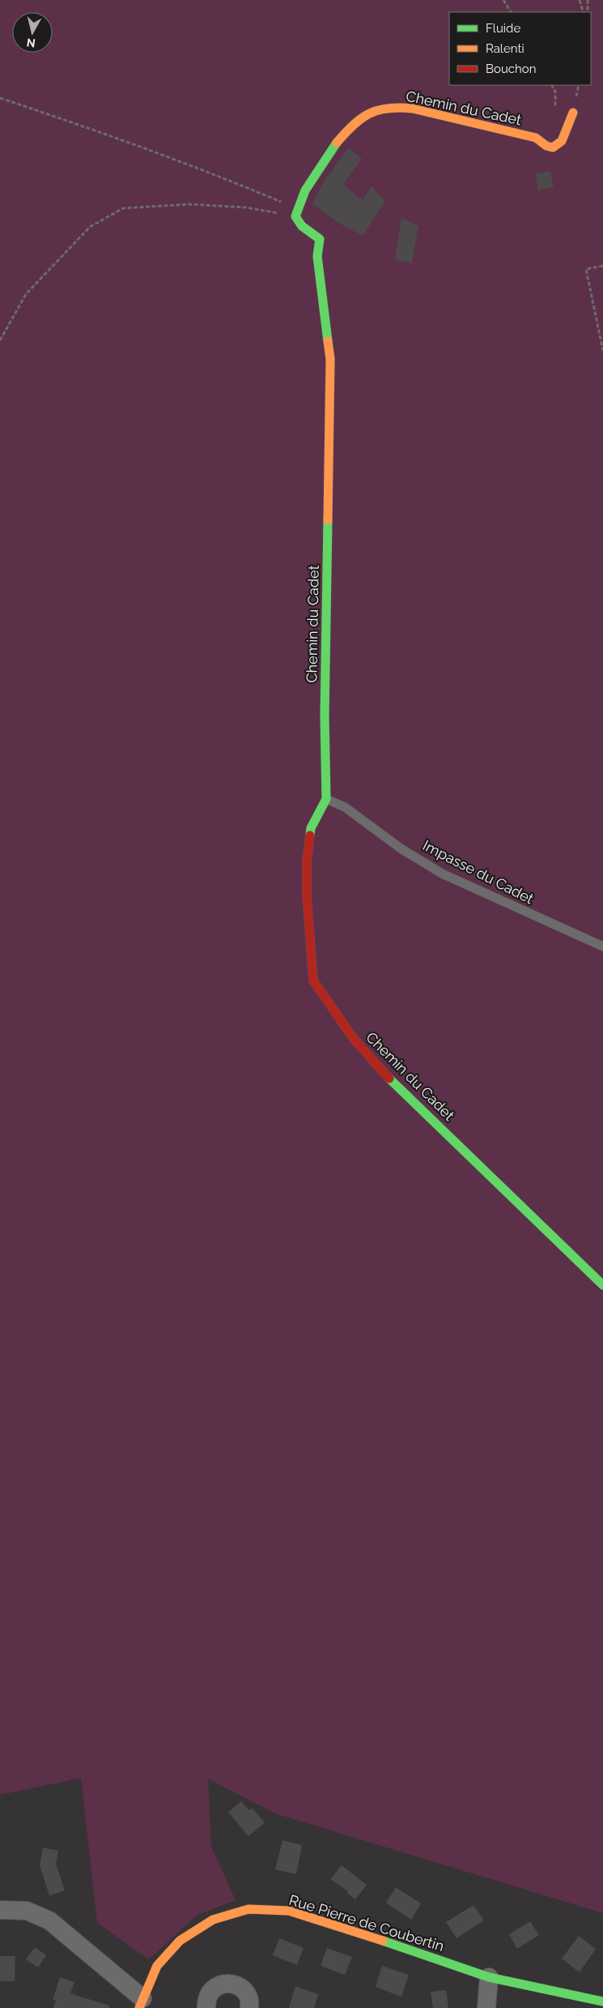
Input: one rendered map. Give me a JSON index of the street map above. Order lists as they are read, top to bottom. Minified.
{"streets":{"street":["Chemin du Cadet","Rue Pierre de Coubertin"],"lane":["Impasse du Cadet"]},"crossings":[["Chemin du Cadet","Impasse du Cadet"]],"legend":["Fluide","Ralenti","Bouchon"],"north":"bottom"}
